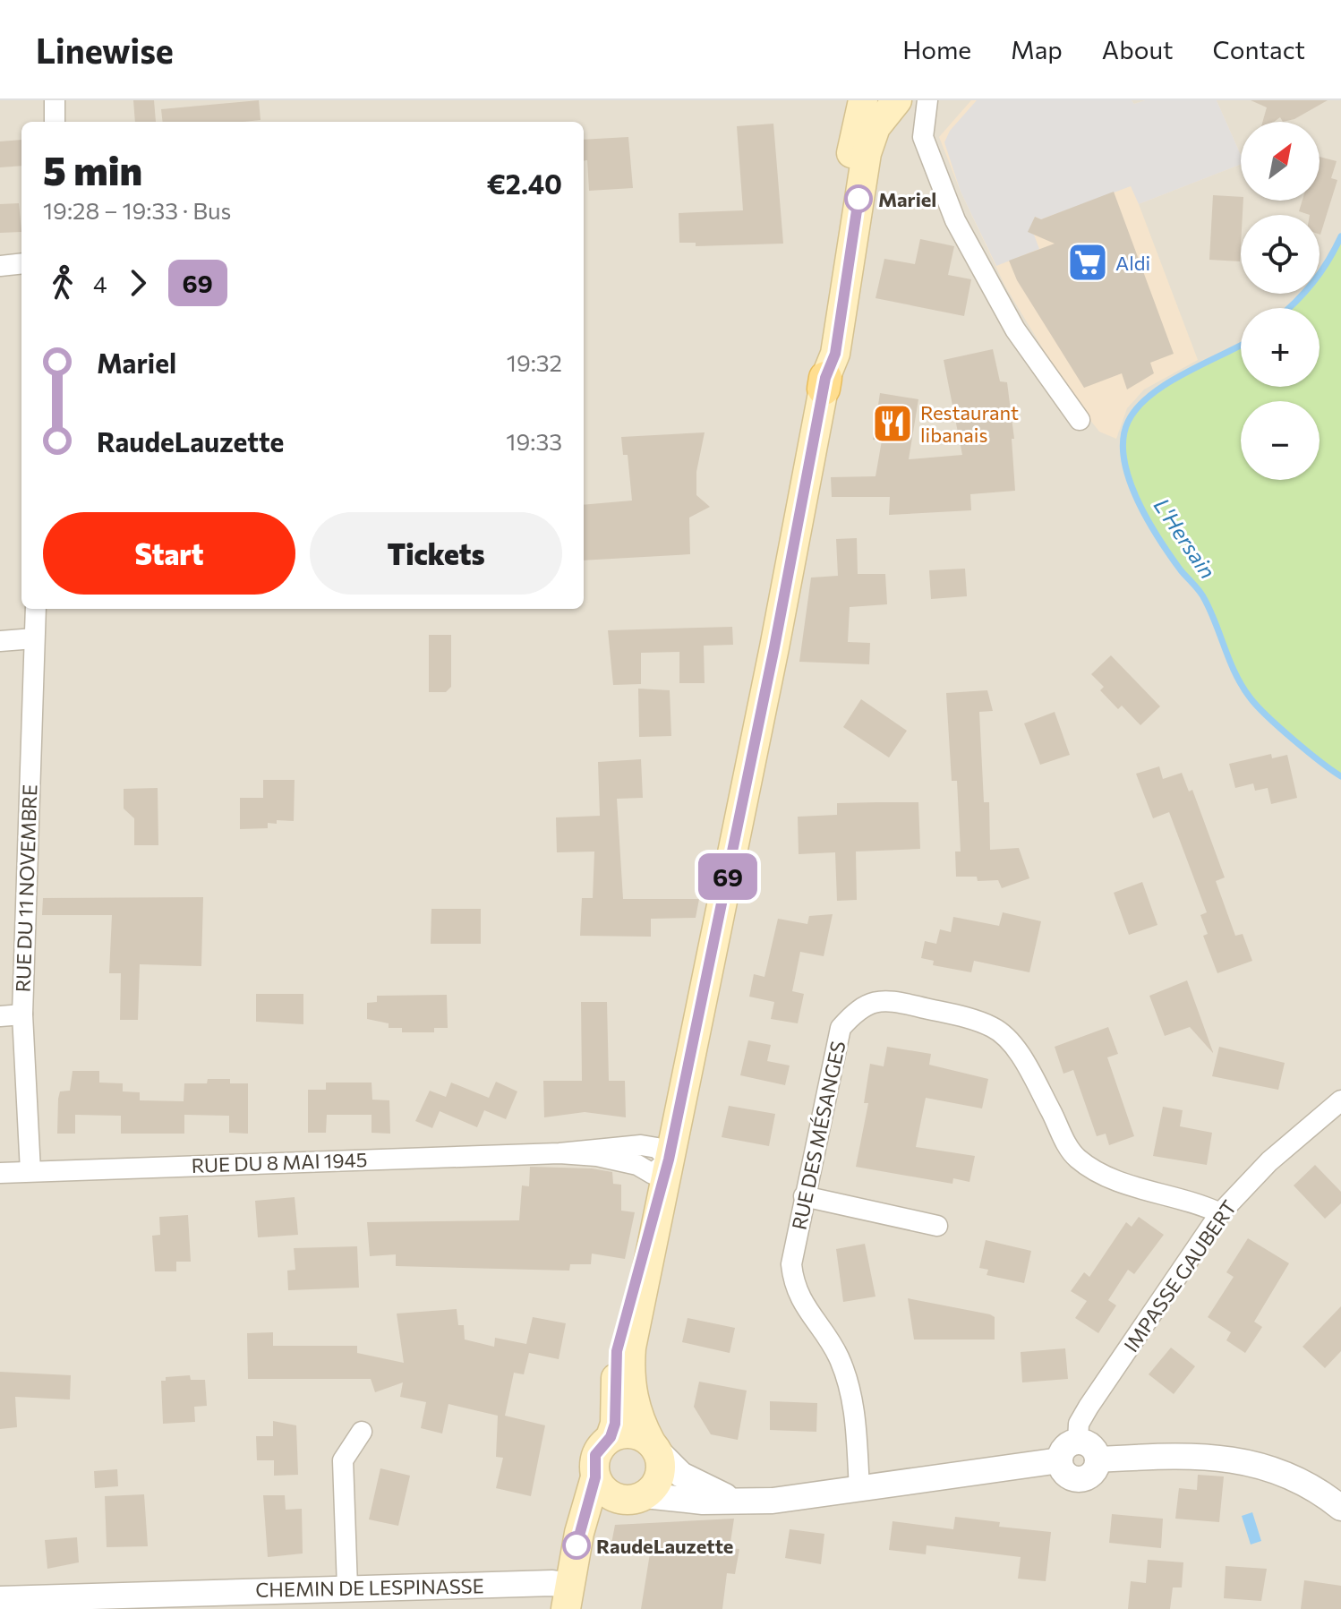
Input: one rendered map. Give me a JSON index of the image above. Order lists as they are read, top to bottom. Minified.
{"streets":{"street":["RUE DU 11 NOVEMBRE","RUE DES MÉSANGES","RUE DU 8 MAI 1945","IMPASSE GAUBERT","CHEMIN DE LESPINASSE"]},"crossings":[["RUE DU 11 NOVEMBRE","RUE DU 8 MAI 1945"],["RUE DES MÉSANGES","IMPASSE GAUBERT"]],"water":["L'Hersain"],"places":{"other":["Mariel","RaudeLauzette"],"supermarket":["Aldi"],"restaurant":["Restaurant libanais"]},"lines":["bus line 69"],"north":"top right","page":{"header":"Linewise","nav":["Home","Map","About","Contact"],"on_map":"69","map_buttons":["+","−"],"heading":["5 min","19:28 – 19:33 · Bus","€2.40"],"legs":["4","69"],"list":[{"name":"Mariel","value":"19:32"},{"name":"RaudeLauzette","value":"19:33"}],"buttons":["Start","Tickets"]}}
